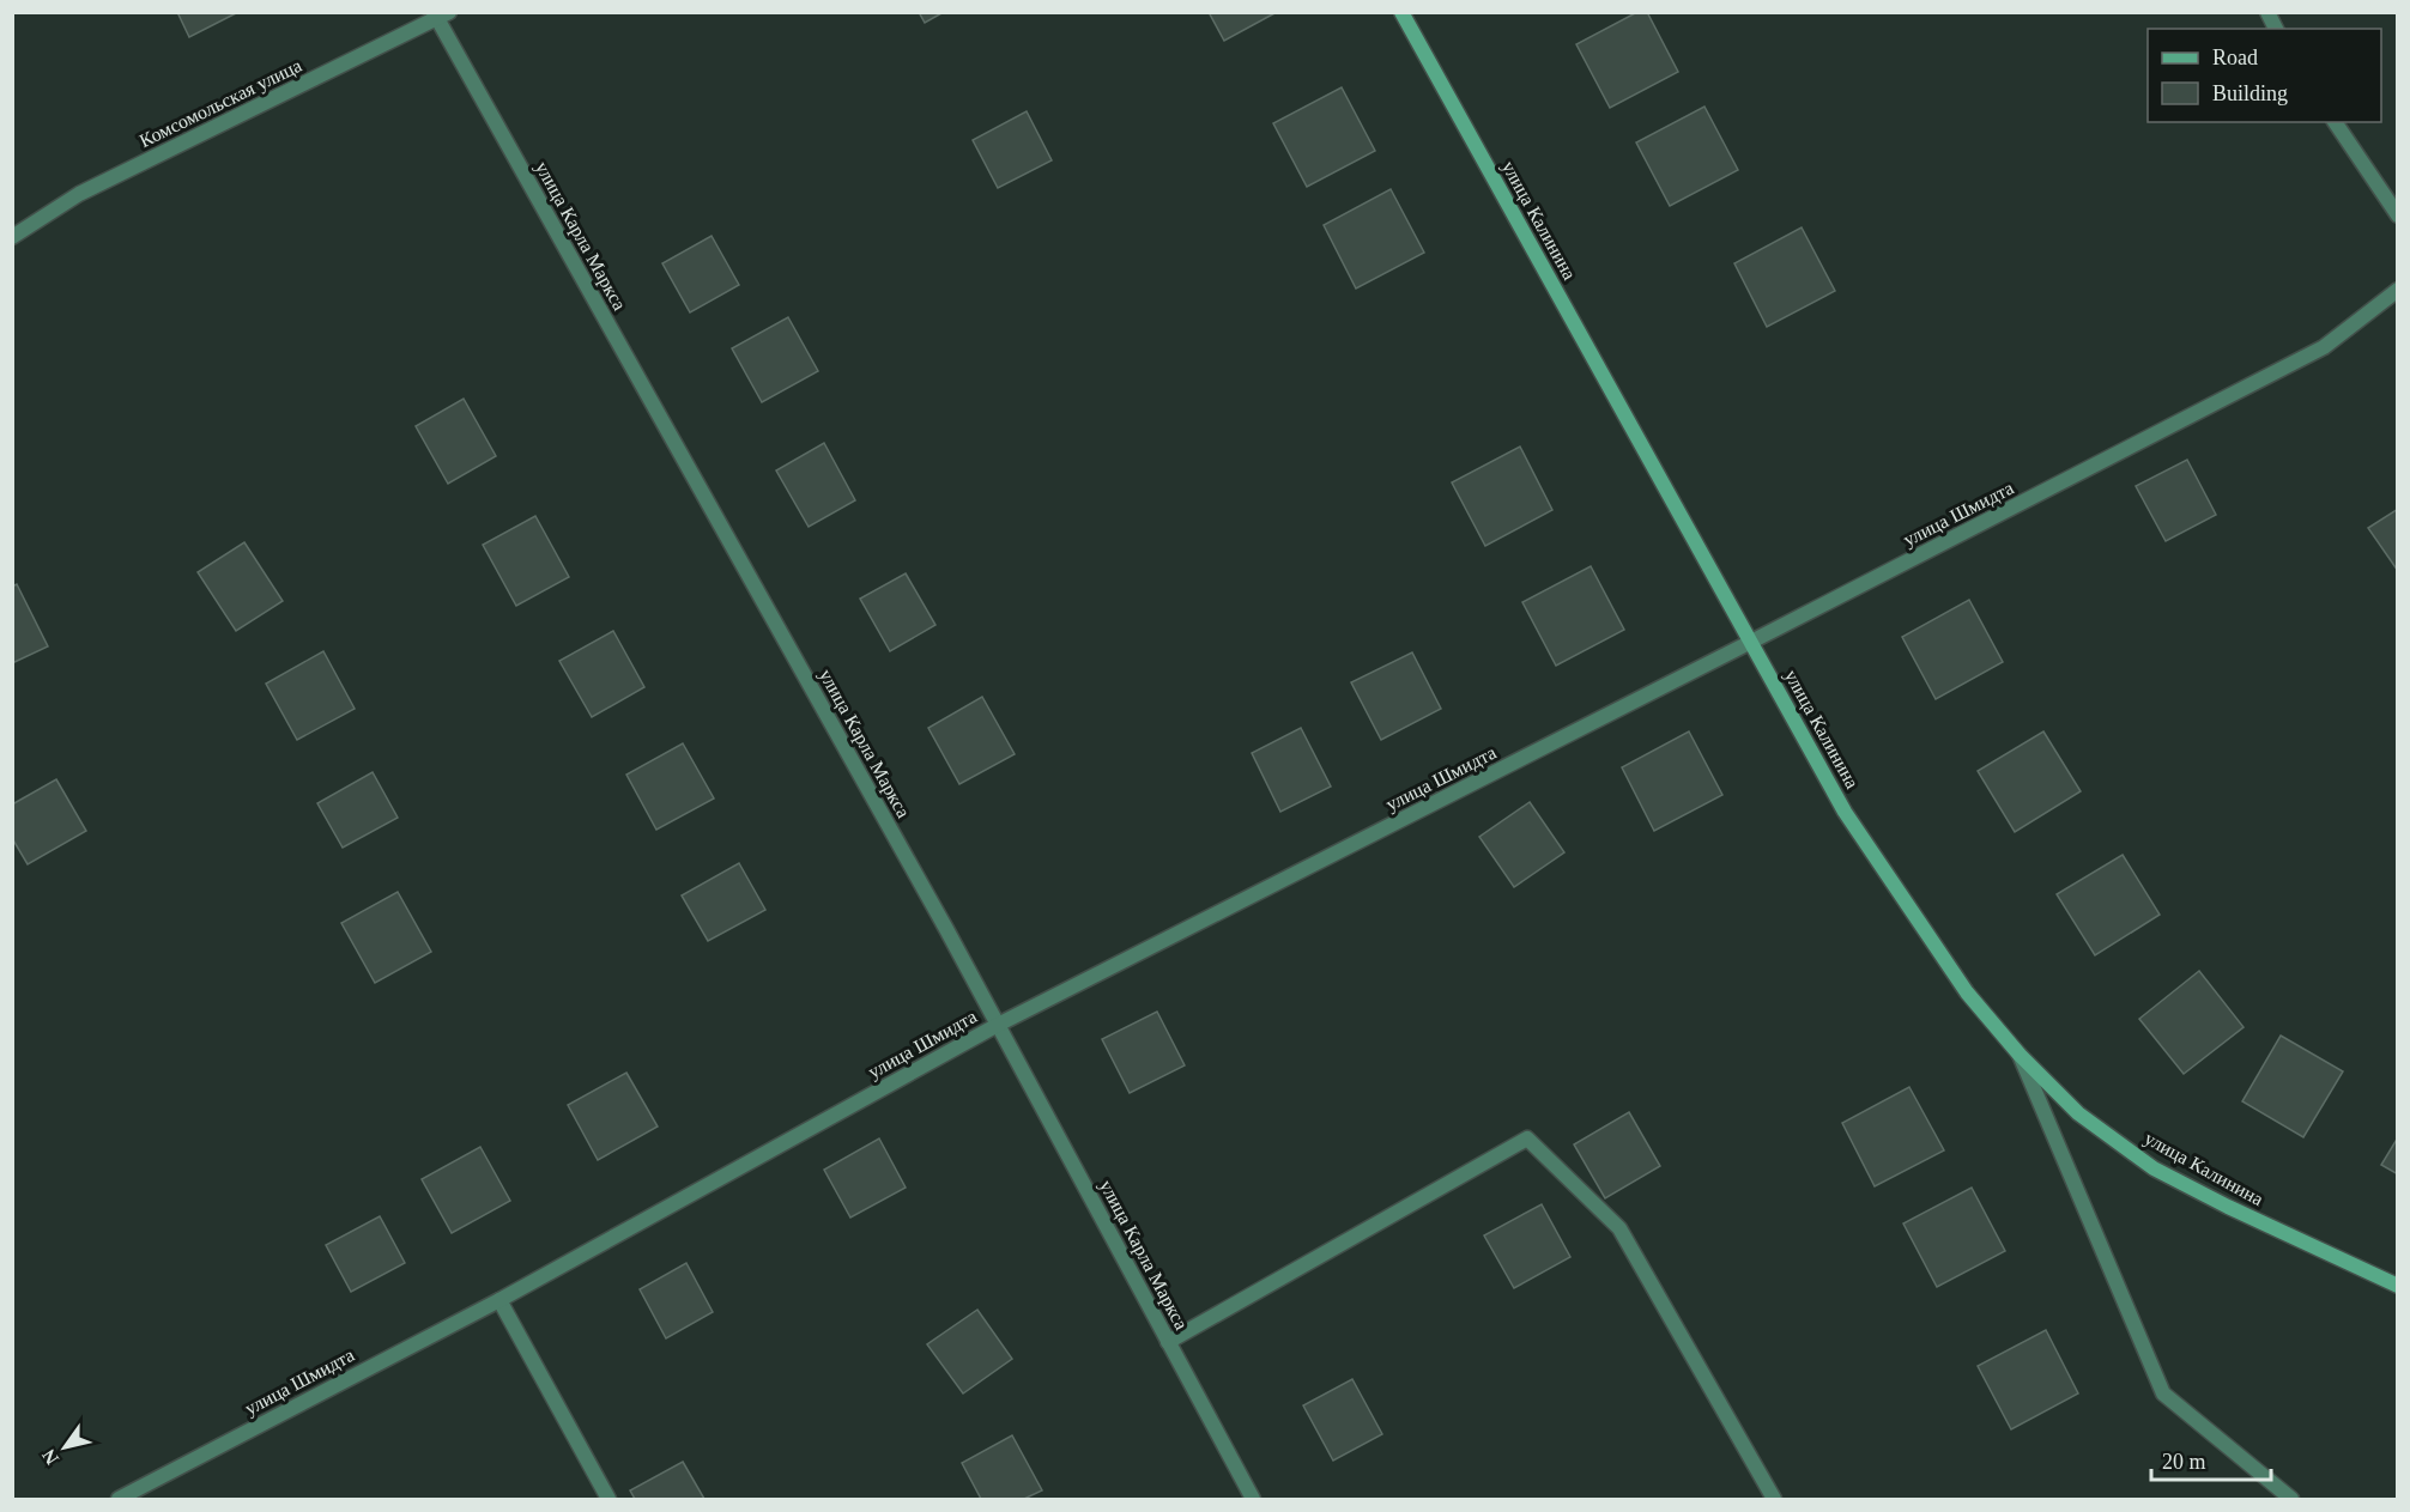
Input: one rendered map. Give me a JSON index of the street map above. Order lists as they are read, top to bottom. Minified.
{"streets":{"main road":["улица Калинина"],"street":["Комсомольская улица","улица Карла Маркса","улица Шмидта"]},"crossings":[["Комсомольская улица","улица Карла Маркса"],["улица Калинина","улица Шмидта"],["улица Карла Маркса","улица Шмидта"]],"legend":["Road","Building"],"scale_bar":"20 m","north":"bottom left"}
